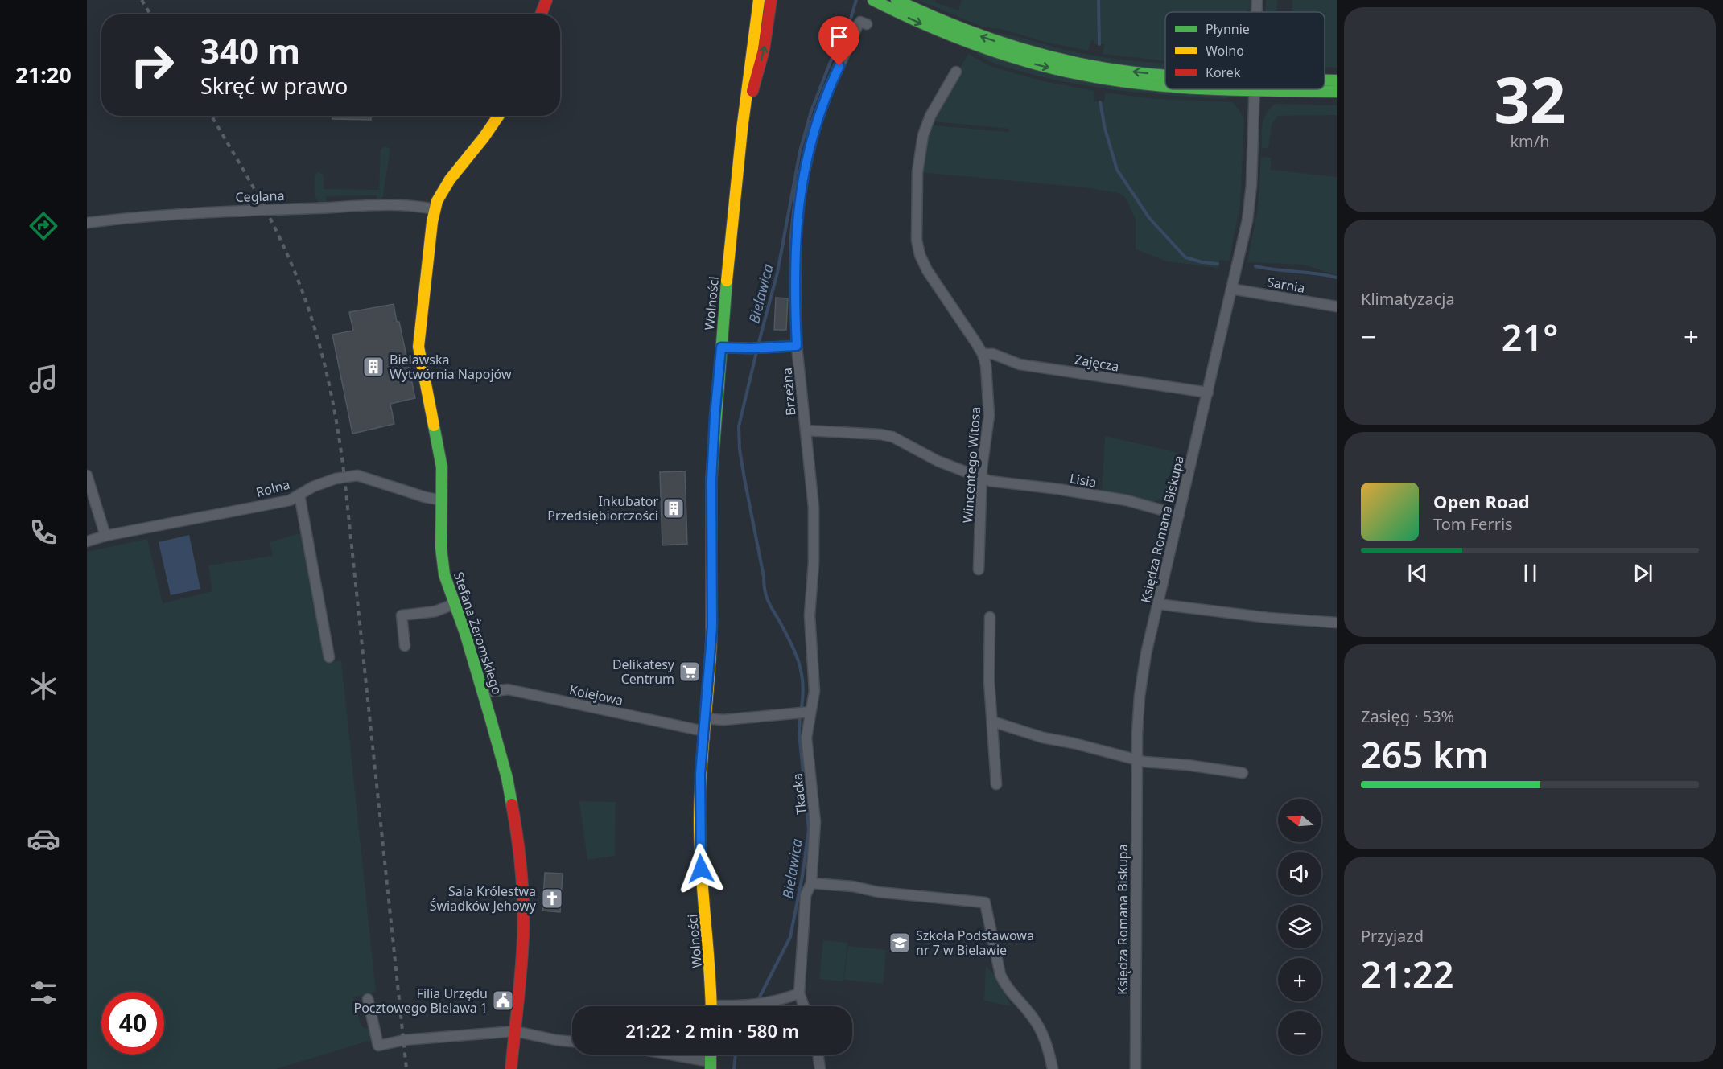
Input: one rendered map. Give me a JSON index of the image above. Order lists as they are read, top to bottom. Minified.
{"streets":{"street":["Ceglana","Sarnia","Wolności","Zajęcza","Brzeżna","Wincentego Witosa","Lisia","Rolna","Księdza Romana Biskupa","Stefana Żeromskiego","Kolejowa","Tkacka"]},"crossings":[["Ceglana","Stefana Żeromskiego"],["Sarnia","Księdza Romana Biskupa"],["Wolności","Kolejowa"],["Zajęcza","Wincentego Witosa"],["Zajęcza","Księdza Romana Biskupa"],["Brzeżna","Wincentego Witosa"],["Brzeżna","Lisia"],["Brzeżna","Tkacka"],["Wincentego Witosa","Lisia"],["Lisia","Księdza Romana Biskupa"],["Rolna","Stefana Żeromskiego"],["Stefana Żeromskiego","Kolejowa"]],"water":["Bielawica"],"places":{"building":["Bielawska Wytwórnia Napojów","Inkubator Przedsiębiorczości"],"supermarket":["Delikatesy Centrum"],"church":["Sala Królestwa Świadków Jehowy"],"school or university":["Szkoła Podstawowa nr 7 w Bielawie"],"public building":["Filia Urzędu Pocztowego Bielawa 1"]},"legend":["Płynnie","Wolno","Korek"],"north":"left","page":{"tabs":"21:20","tile":[["32","km/h"],"Klimatyzacja",["Zasięg · 53%","265 km"],["Przyjazd","21:22"]],"turn":["340 m","Skręć w prawo"],"heat":["−","21°","+"],"song":["Open Road","Tom Ferris"],"map_buttons":["+","−"],"limit":"40","trip":"21:22 · 2 min · 580 m"}}
